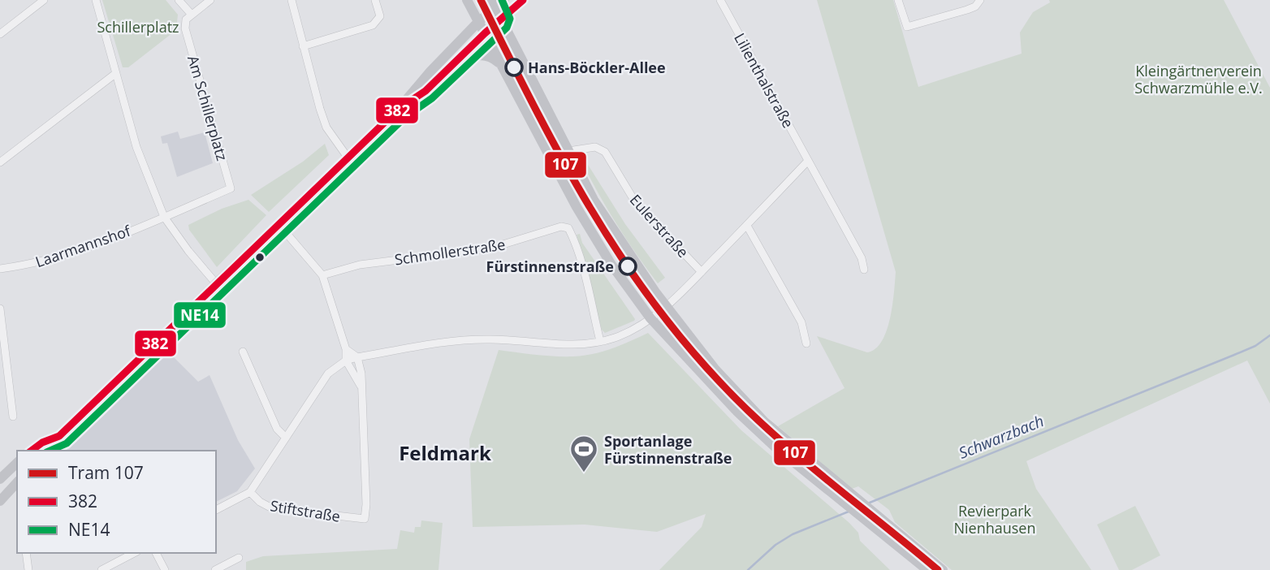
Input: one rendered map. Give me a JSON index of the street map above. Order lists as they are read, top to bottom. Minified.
{"streets":{"street":["Lilienthalstraße","Am Schillerplatz","Eulerstraße","Laarmannshof","Schmollerstraße","Stiftstraße"]},"crossings":[["Am Schillerplatz","Laarmannshof"]],"districts":["Feldmark"],"water":["Schwarzbach"],"parks":["Schillerplatz","Kleingärtnerverein Schwarzmühle e.V.","Revierpark Nienhausen"],"places":{"other":["Hans-Böckler-Allee","Fürstinnenstraße"],"sports":["Sportanlage Fürstinnenstraße"]},"lines":["tram line 107","transit line 382","transit line NE14"],"legend":["Tram 107","382","NE14"]}
